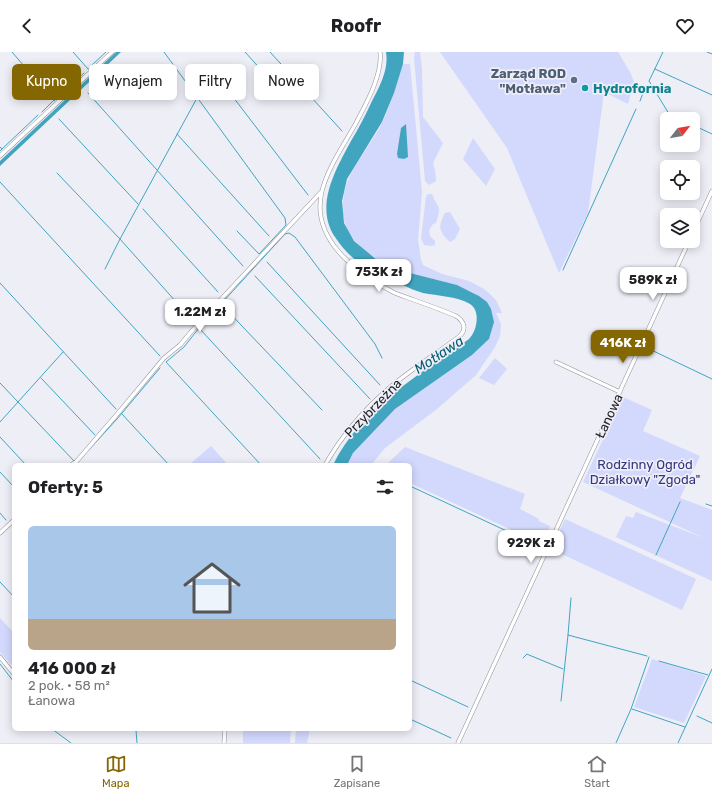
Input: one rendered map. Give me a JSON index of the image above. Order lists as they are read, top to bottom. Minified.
{"streets":{"street":["Przybrzeżna","Łanowa"]},"water":["Motława"],"parks":["Rodzinny Ogród Działkowy \"Zgoda\""],"places":["Zarząd ROD \"Motława\"","Hydrofornia"],"north":"top right","page":{"header":"Roofr","chip":["Kupno","Wynajem","Filtry","Nowe"],"price":["753K zł","589K zł","1.22M zł","416K zł","929K zł"],"heading":"Oferty: 5","list":[{"name":"416 000 zł","note":"2 pok. · 58 m² · Łanowa"}],"tabs":["Mapa","Zapisane","Start"]}}
